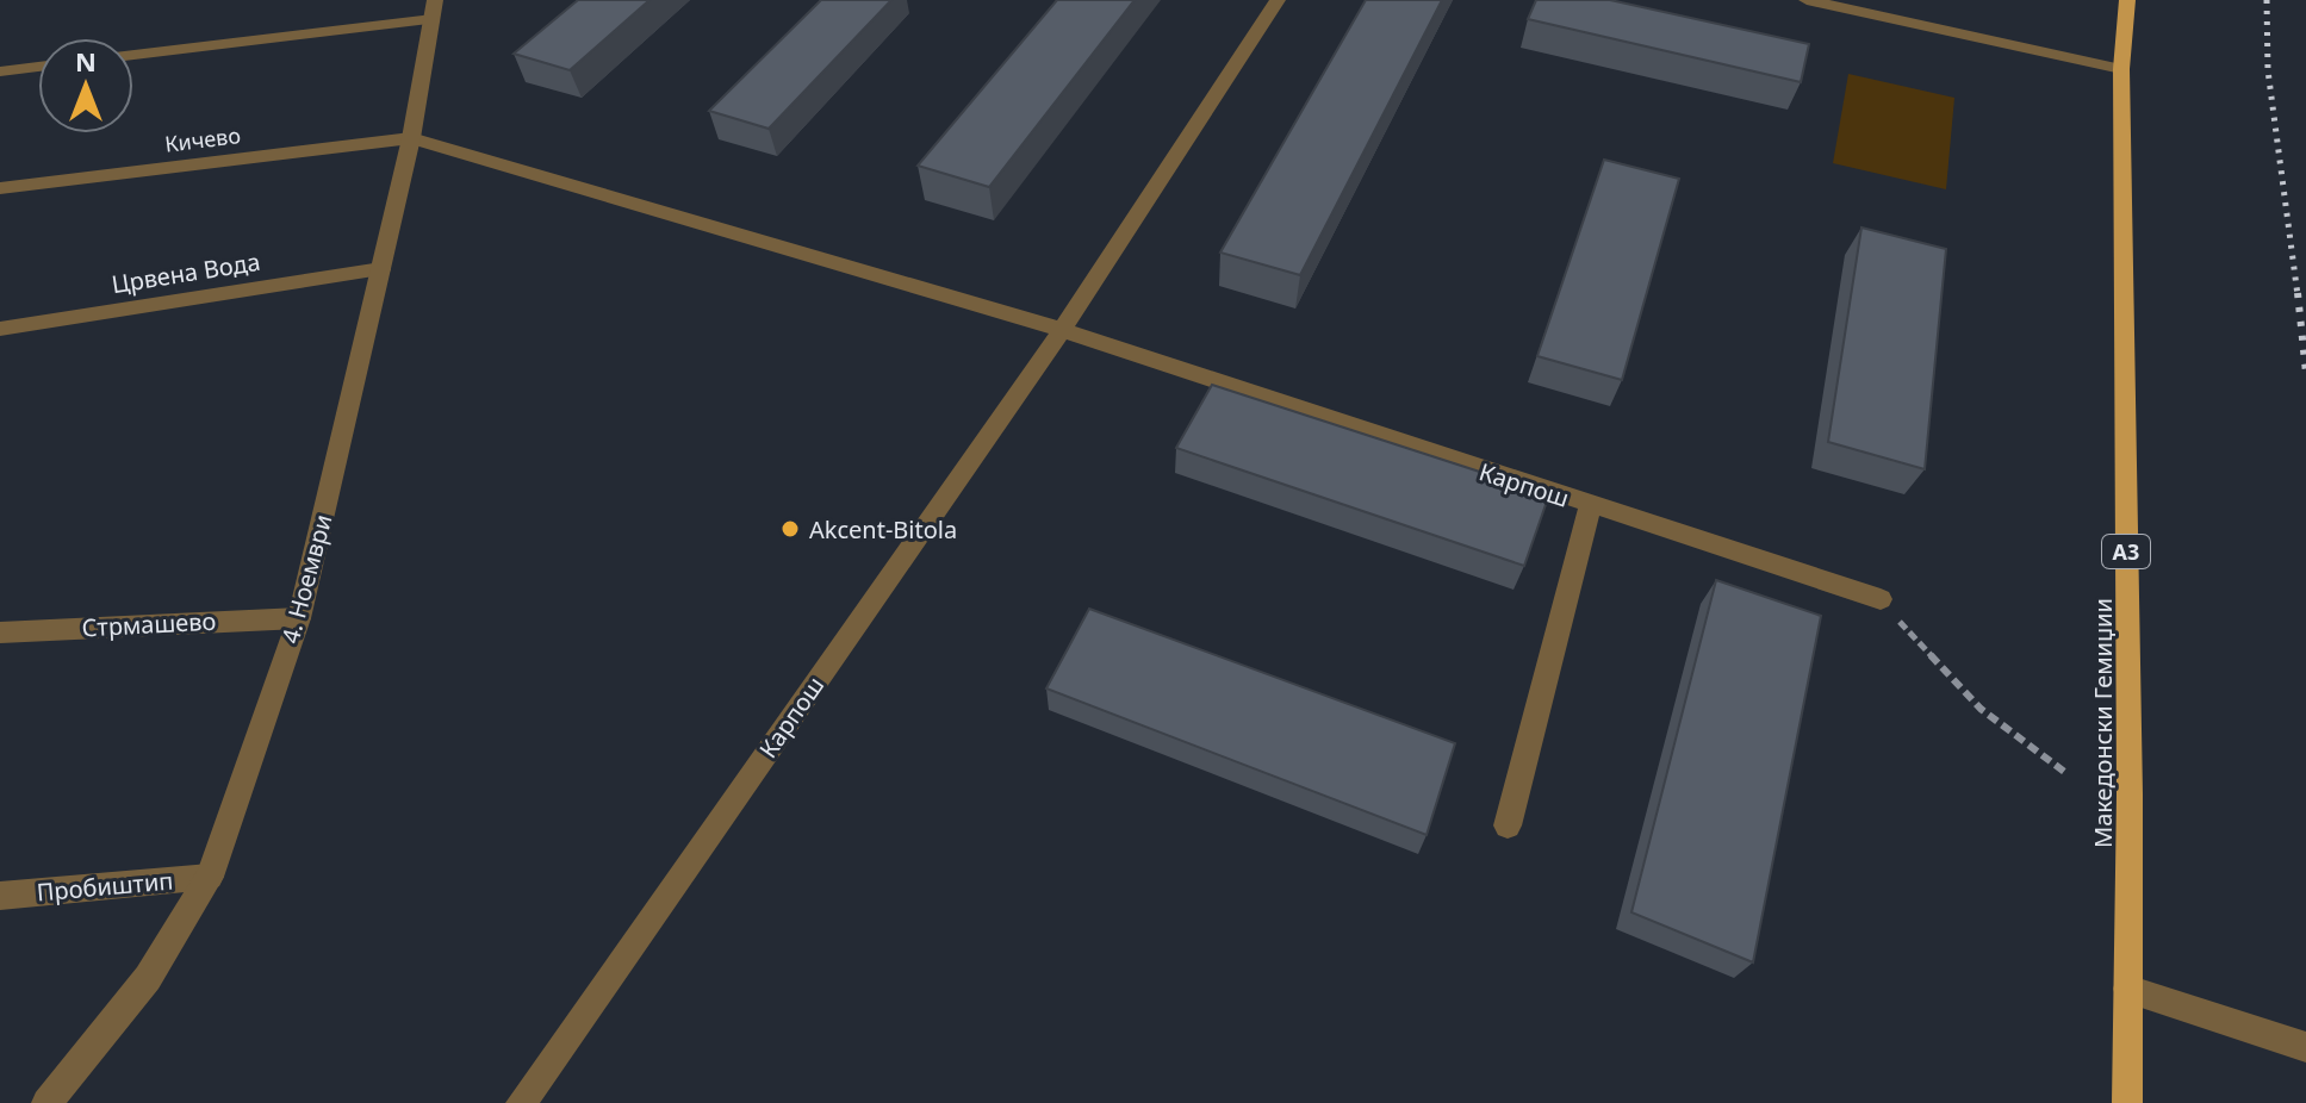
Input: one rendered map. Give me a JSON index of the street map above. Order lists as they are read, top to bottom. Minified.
{"streets":{"main road":["A3","Македонски Гемиџии"],"street":["Кичево","Црвена Вода","Карпош","4. Ноември","Стрмашево","Пробиштип"]},"crossings":[["Кичево","Карпош"],["Кичево","4. Ноември"],["Црвена Вода","4. Ноември"],["Карпош","4. Ноември"],["4. Ноември","Стрмашево"],["4. Ноември","Пробиштип"]],"places":["Akcent-Bitola"],"north":"top"}
